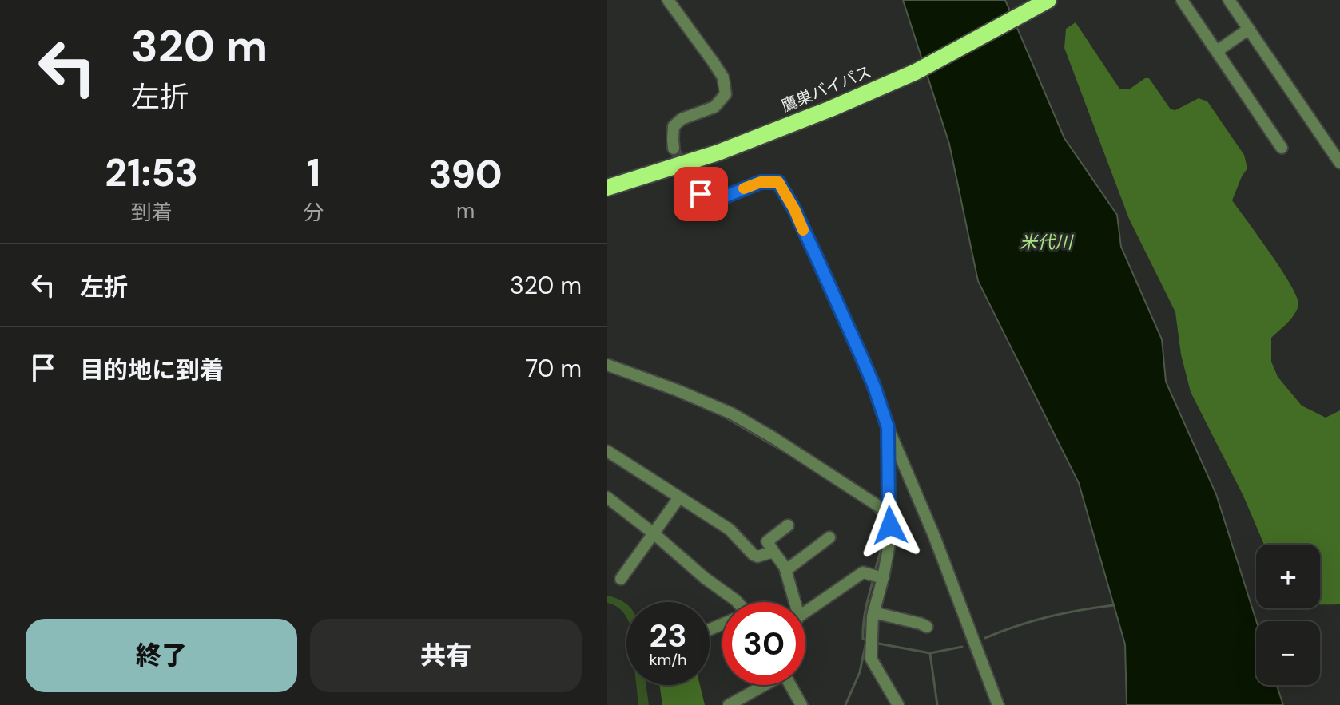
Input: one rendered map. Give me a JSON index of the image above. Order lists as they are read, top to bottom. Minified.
{"streets":{"highway":["鷹巣バイパス"]},"water":["米代川"],"page":{"turn":["320 m","左折"],"eta":["21:53","到着","1","分","390","m"],"list":[{"name":"左折","value":"320 m"},{"name":"目的地に到着","value":"70 m"}],"map_buttons":["+","−"],"speed":"23 km/h","limit":"30","buttons":["終了","共有"]}}
